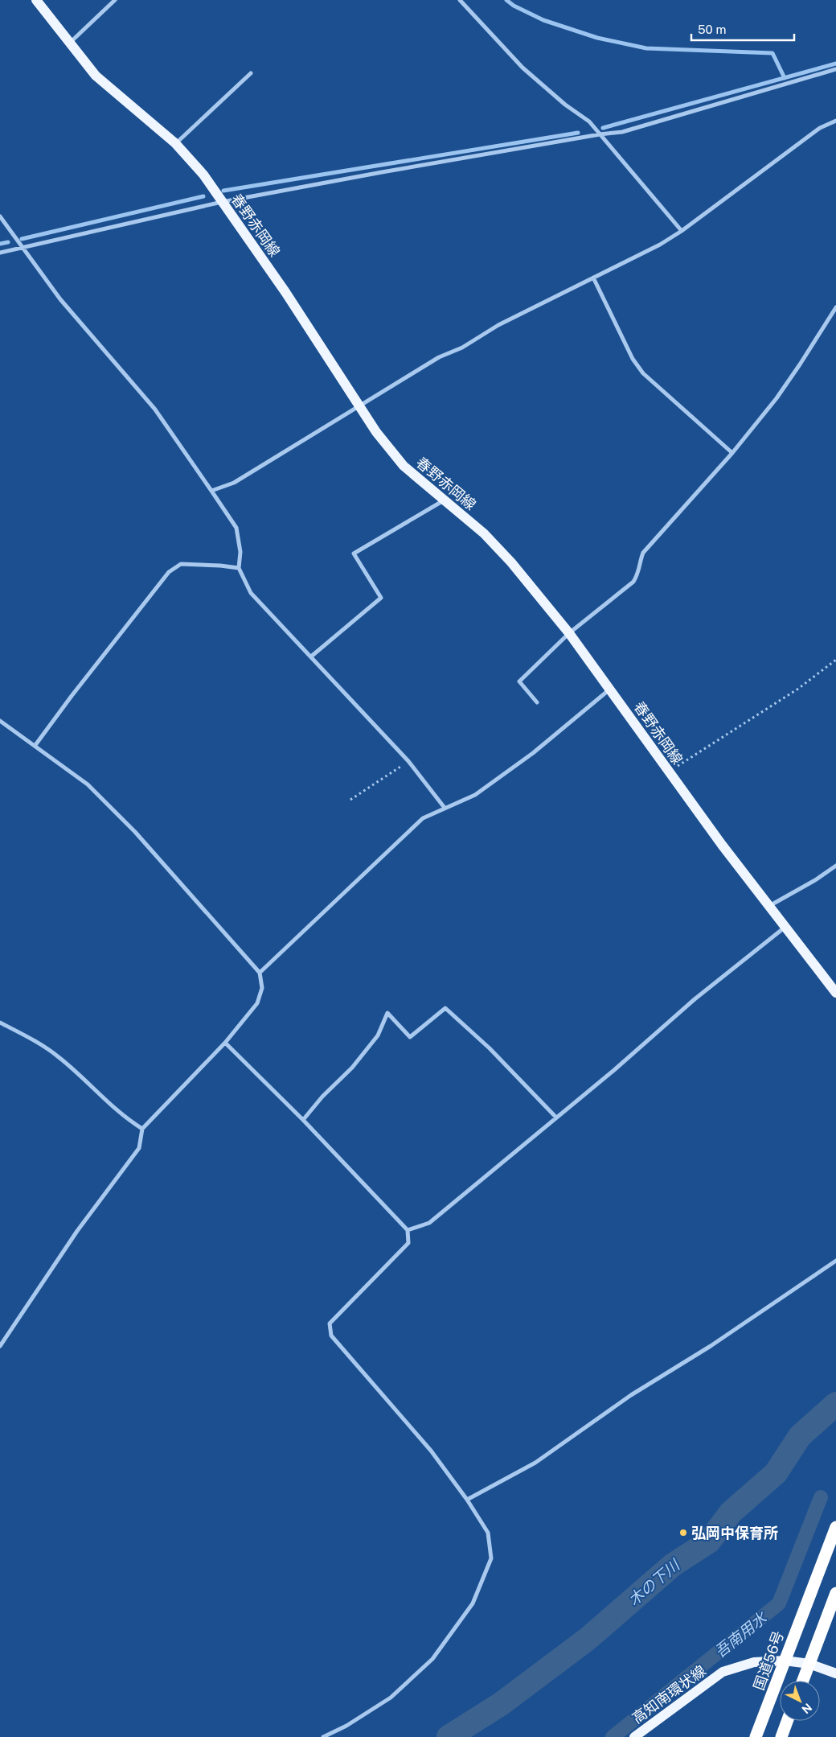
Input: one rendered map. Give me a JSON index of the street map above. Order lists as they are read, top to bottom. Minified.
{"streets":{"highway":["国道56号"],"main road":["春野赤岡線","高知南環状線"]},"crossings":[["国道56号","高知南環状線"]],"water":["木の下川","吾南用水"],"places":["弘岡中保育所"],"scale_bar":"50 m","north":"bottom right"}
